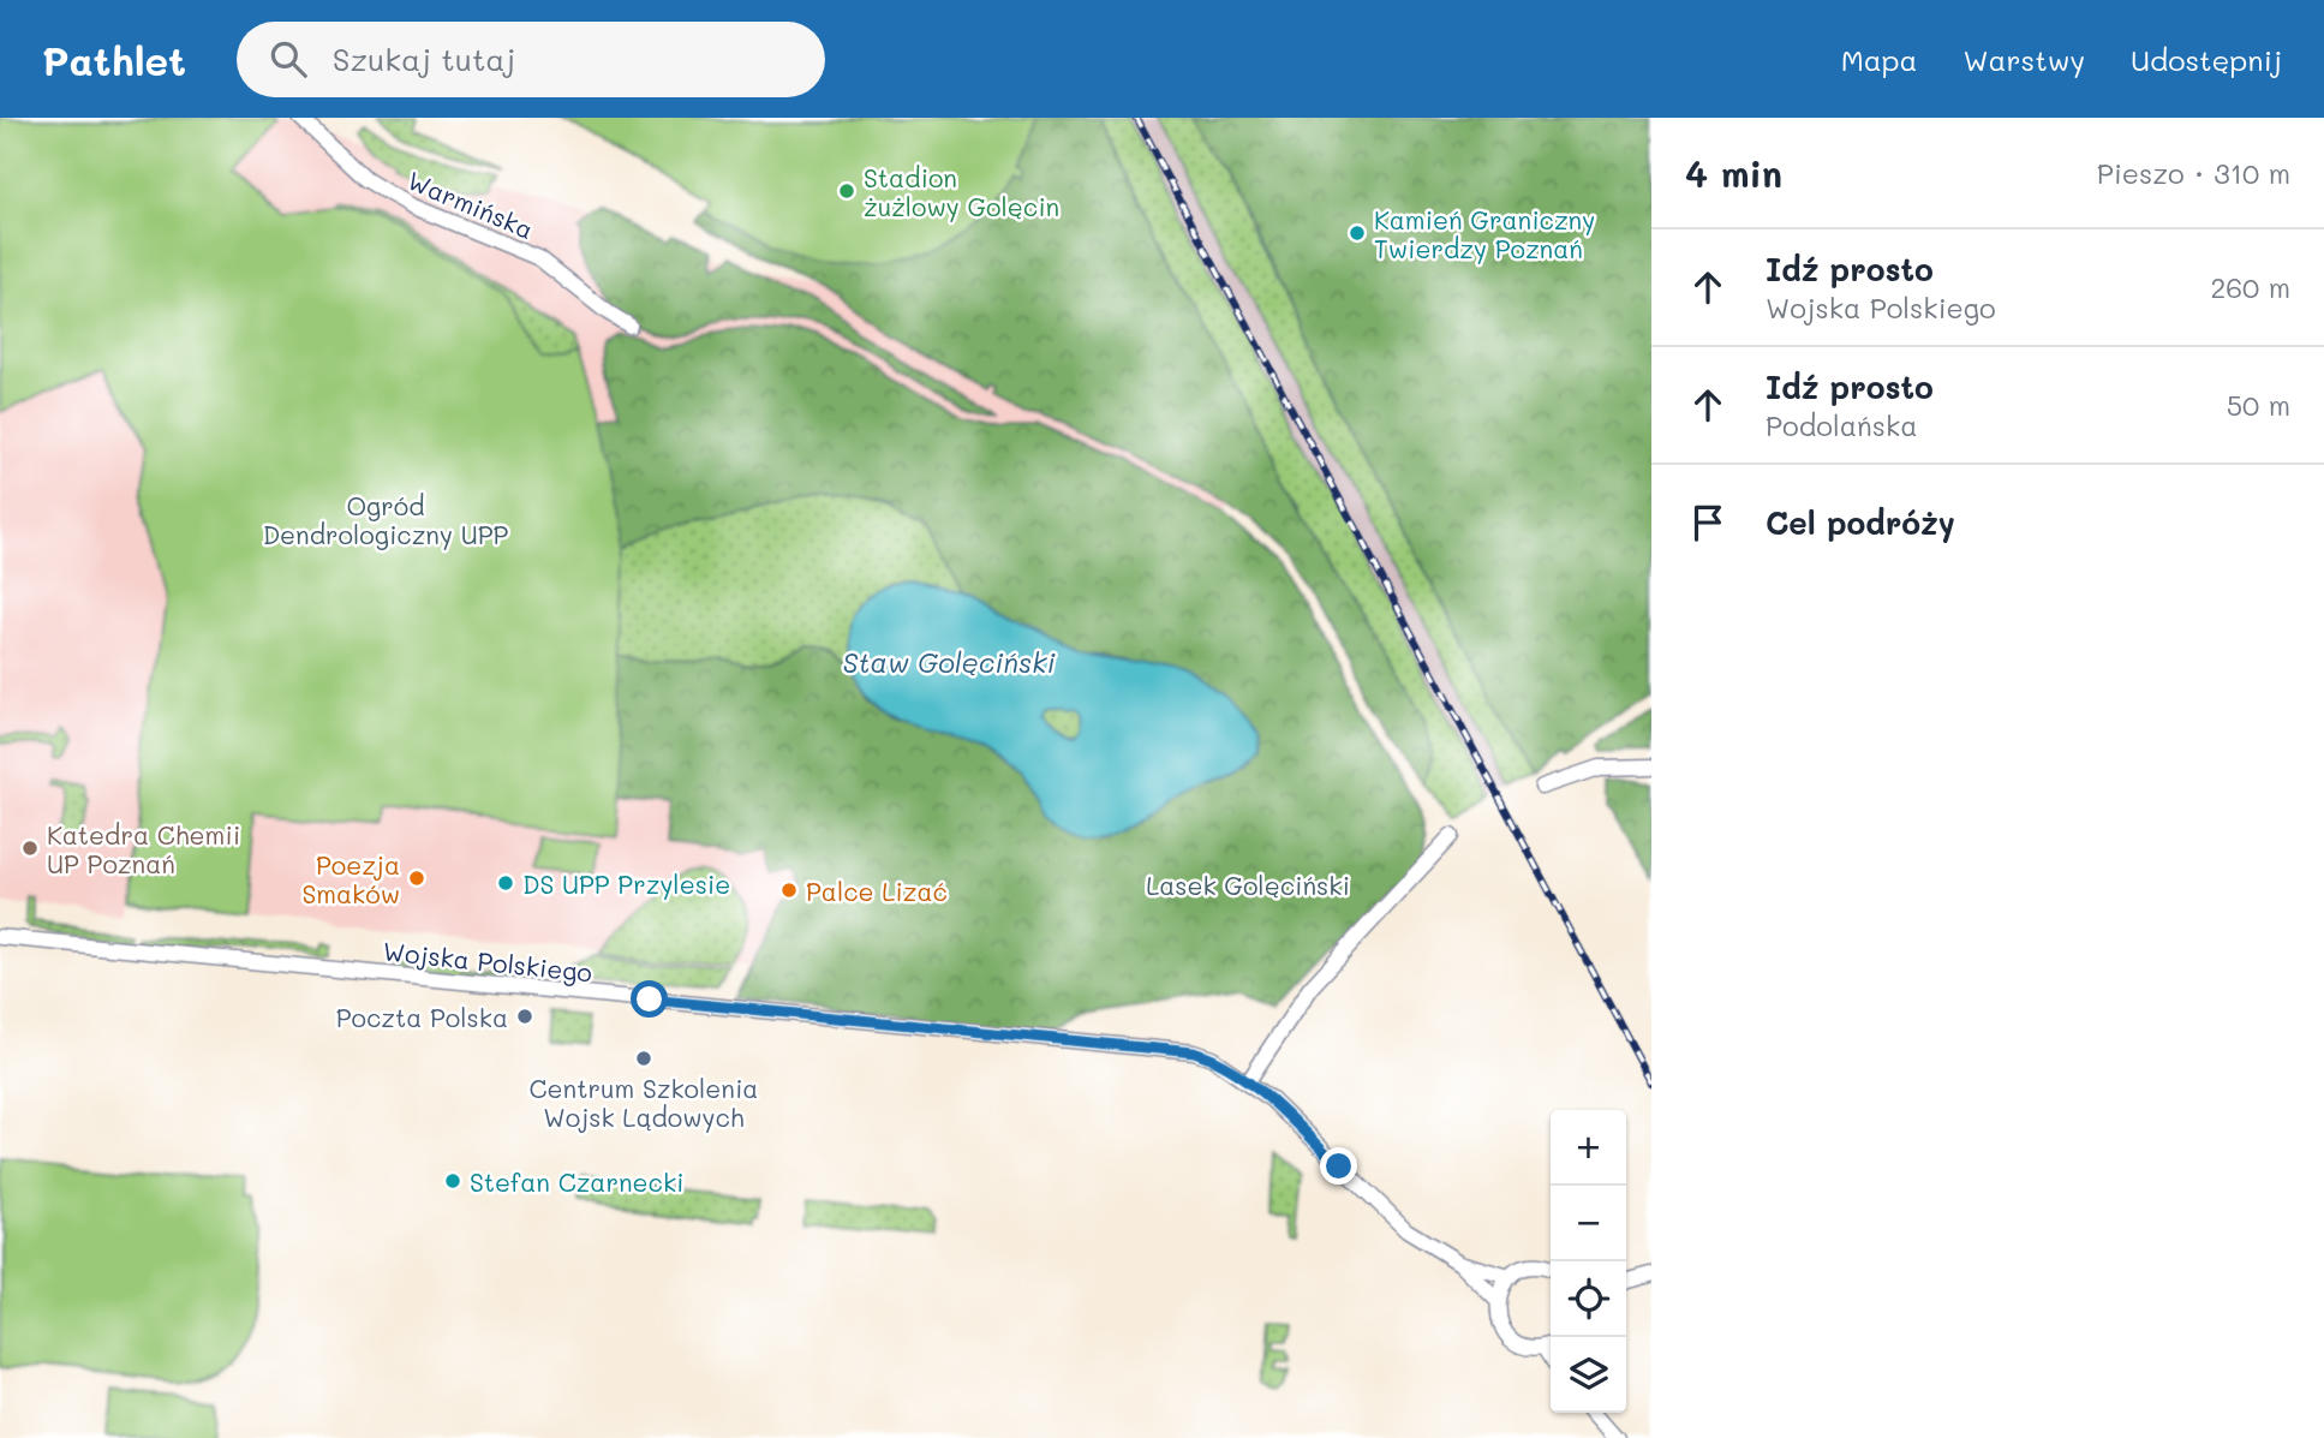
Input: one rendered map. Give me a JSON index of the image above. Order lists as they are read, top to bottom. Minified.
{"streets":{"street":["Warmińska","Wojska Polskiego"]},"water":["Staw Golęciński"],"parks":["Ogród Dendrologiczny UPP","Lasek Golęciński"],"places":["Stadion żużlowy Golęcin","Kamień Graniczny Twierdzy Poznań","Katedra Chemii UP Poznań","Poezja Smaków","DS UPP Przylesie","Palce Lizać","Poczta Polska","Centrum Szkolenia Wojsk Lądowych","Stefan Czarnecki"],"page":{"header":"Pathlet","search":"Szukaj tutaj","nav":["Mapa","Warstwy","Udostępnij"],"heading":["4 min","Pieszo · 310 m"],"list":[["Idź prosto","Wojska Polskiego","260 m"],["Idź prosto","Podolańska","50 m"],"Cel podróży"],"map_buttons":["+","−"]}}
